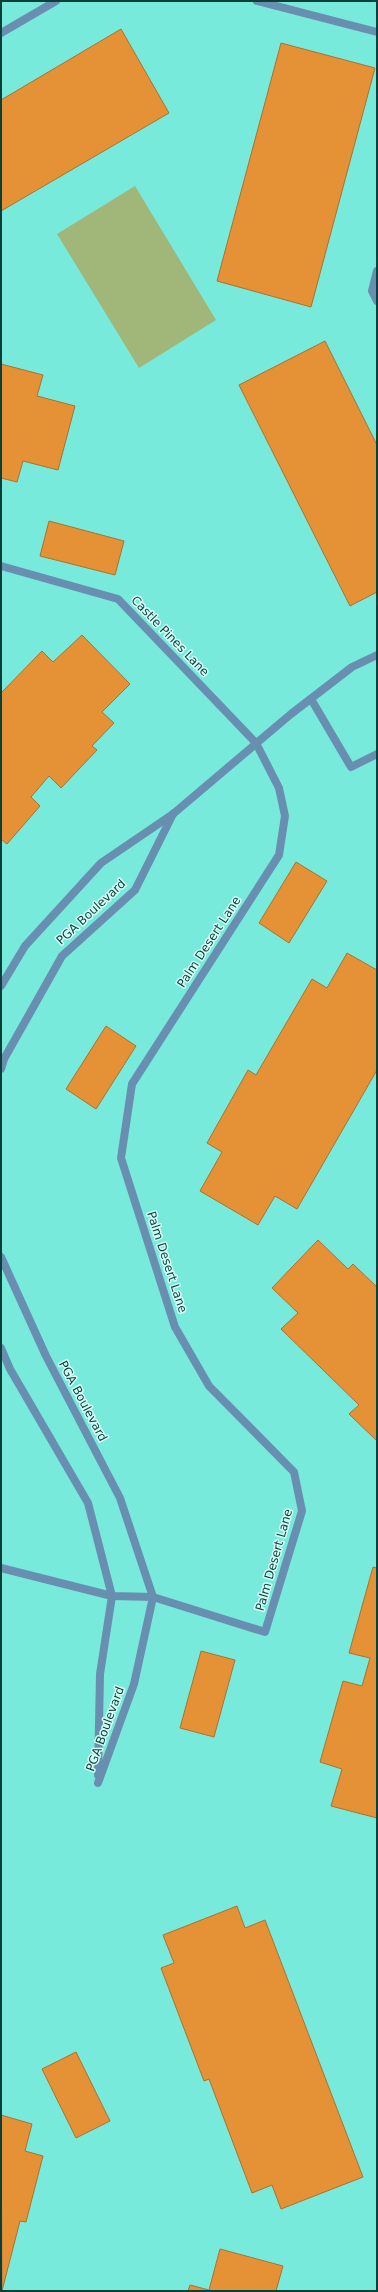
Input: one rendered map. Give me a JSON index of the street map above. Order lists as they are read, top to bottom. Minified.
{"streets":{"street":["Castle Pines Lane","PGA Boulevard","Palm Desert Lane"]},"crossings":[["Castle Pines Lane","PGA Boulevard"],["Castle Pines Lane","Palm Desert Lane"],["PGA Boulevard","Palm Desert Lane"]]}
